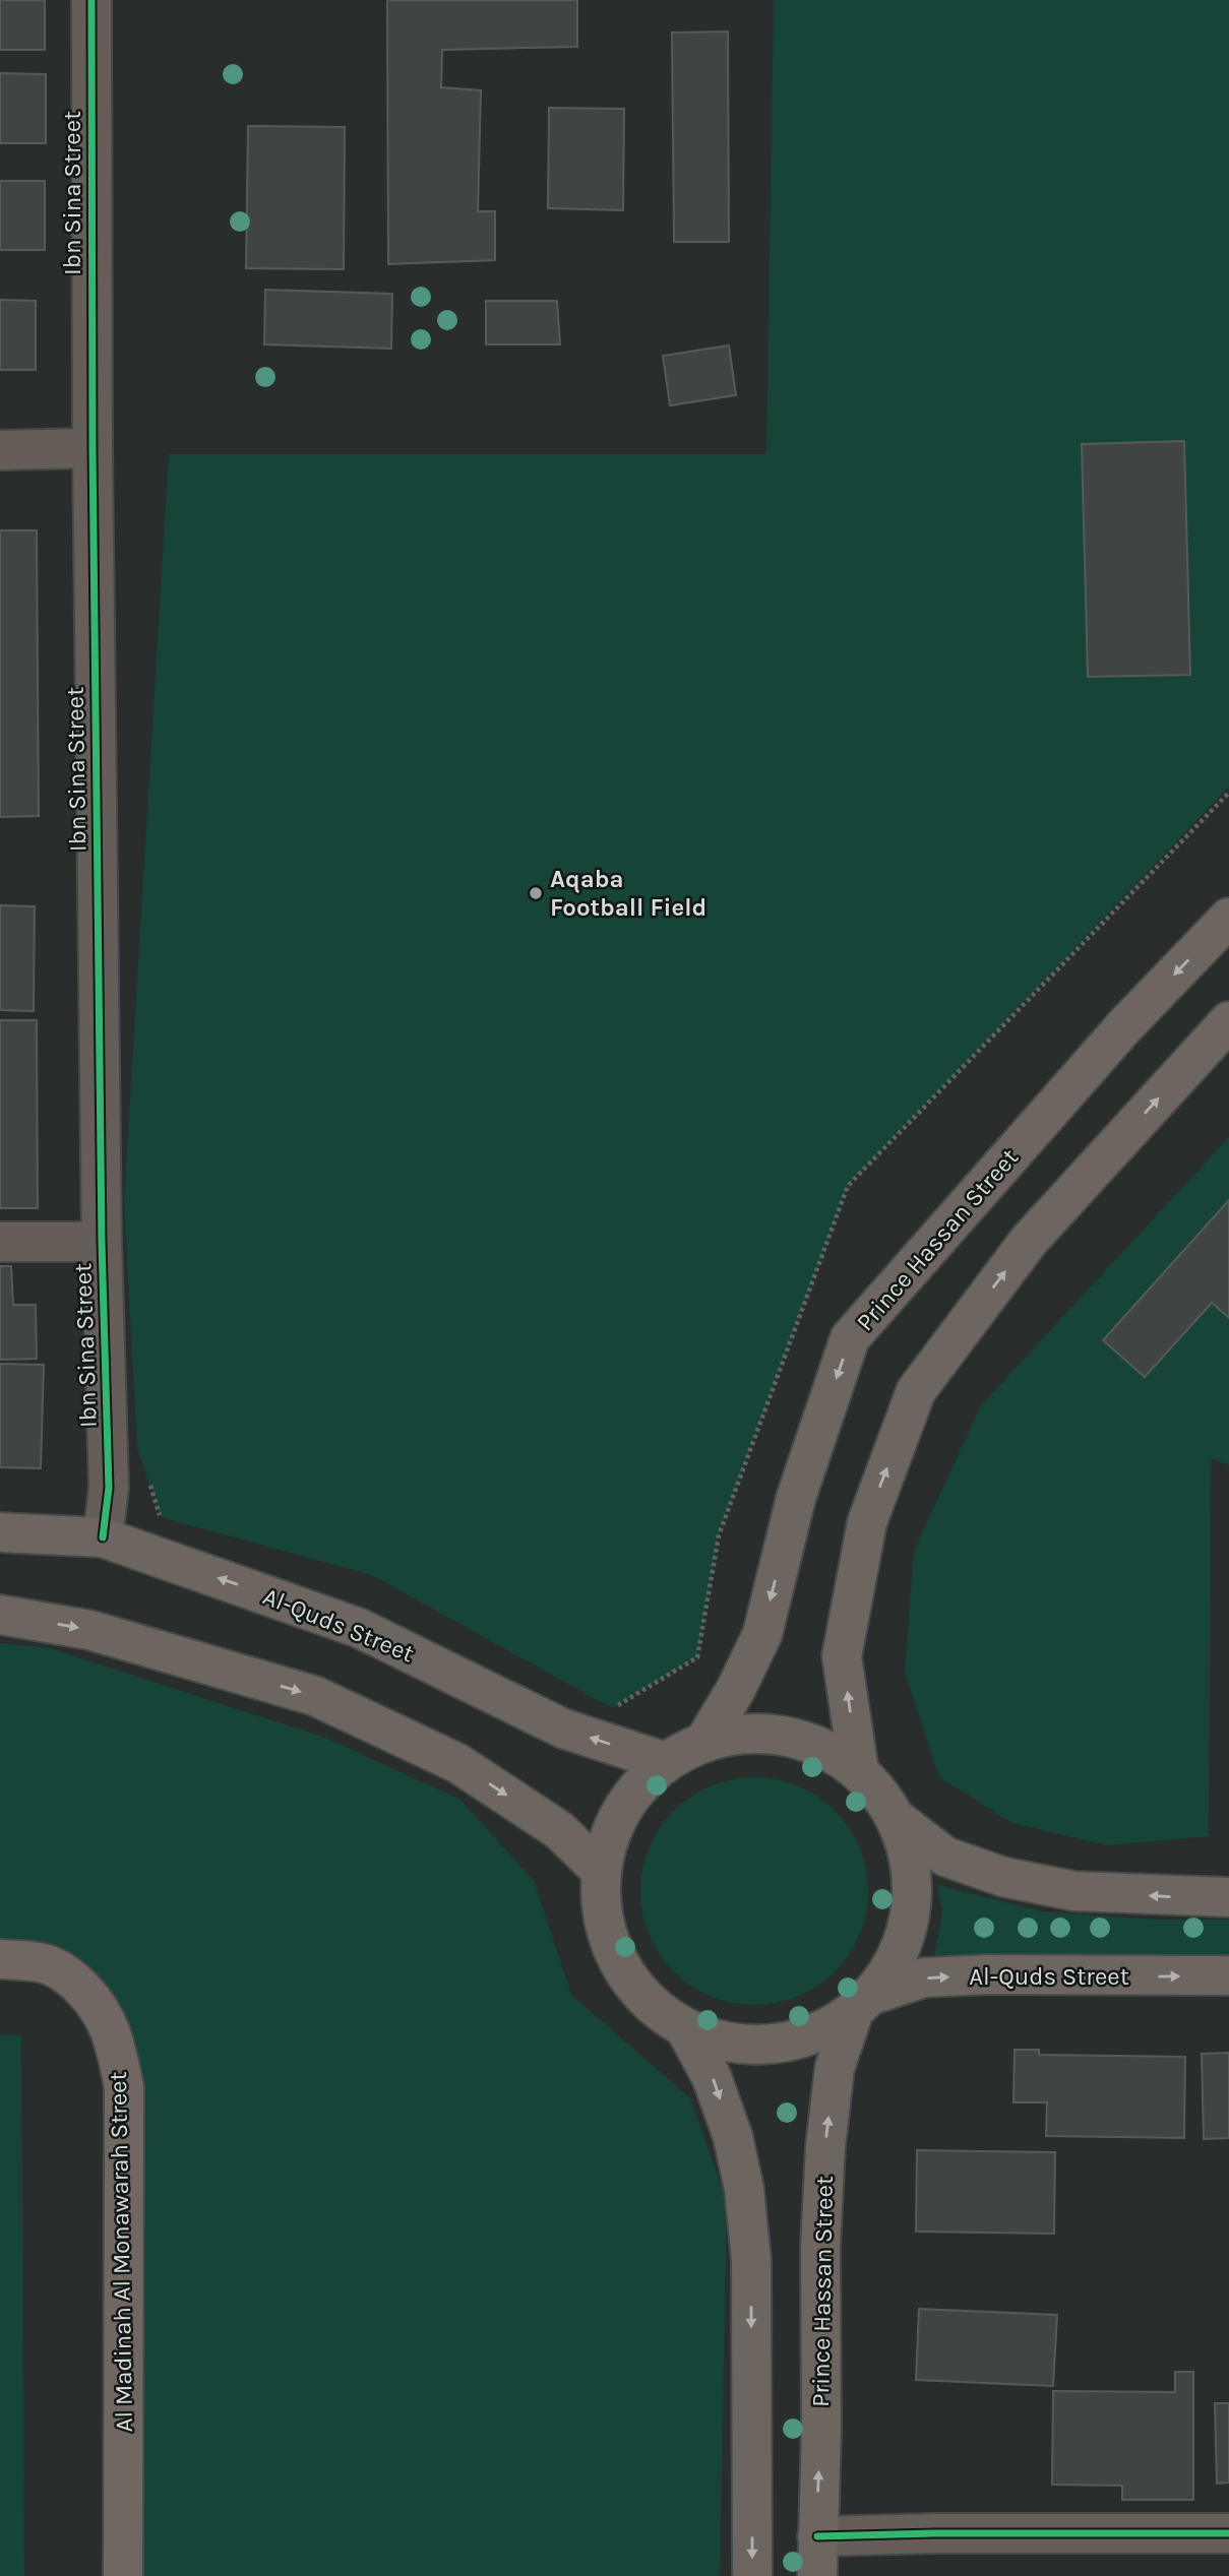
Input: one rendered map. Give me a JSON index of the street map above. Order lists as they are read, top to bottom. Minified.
{"streets":{"main road":["Prince Hassan Street","Al-Quds Street","Al Madinah Al Monawarah Street"],"street":["Ibn Sina Street"]},"crossings":[["Ibn Sina Street","Al-Quds Street"],["Prince Hassan Street","Al-Quds Street"]],"places":["Aqaba Football Field"]}
